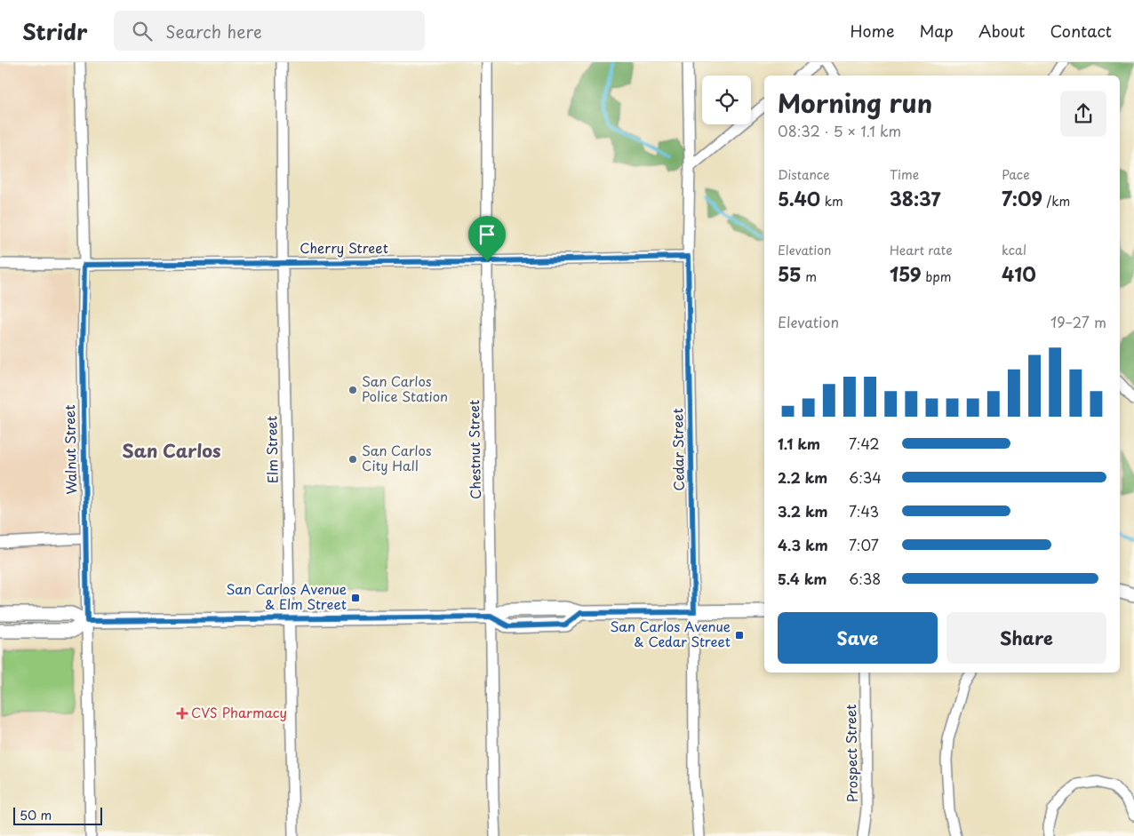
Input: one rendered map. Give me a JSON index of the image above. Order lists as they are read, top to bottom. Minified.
{"streets":{"street":["Cherry Street","Walnut Street","Elm Street","Chestnut Street","Cedar Street","Prospect Street"]},"crossings":[["Cherry Street","Walnut Street"],["Cherry Street","Elm Street"],["Cherry Street","Chestnut Street"],["Cherry Street","Cedar Street"]],"districts":["San Carlos"],"places":{"other":["San Carlos Police Station","San Carlos City Hall"],"transit":["San Carlos Avenue & Elm Street","San Carlos Avenue & Cedar Street"],"health":["CVS Pharmacy"]},"scale_bar":"50 m","page":{"header":"Stridr","search":"Search here","nav":["Home","Map","About","Contact"],"heading":["Morning run","08:32 · 5 × 1.1 km"],"stats":[["Distance","5.40 km"],["Time","38:37"],["Pace","7:09 /km"],["Elevation","55 m"],["Heart rate","159 bpm"],["kcal","410"]],"chart":["Elevation","19–27 m"],"list":[{"name":"1.1 km","note":"7:42"},{"name":"2.2 km","note":"6:34"},{"name":"3.2 km","note":"7:43"},{"name":"4.3 km","note":"7:07"},{"name":"5.4 km","note":"6:38"}],"buttons":["Save","Share"],"scale":"50 m"}}
